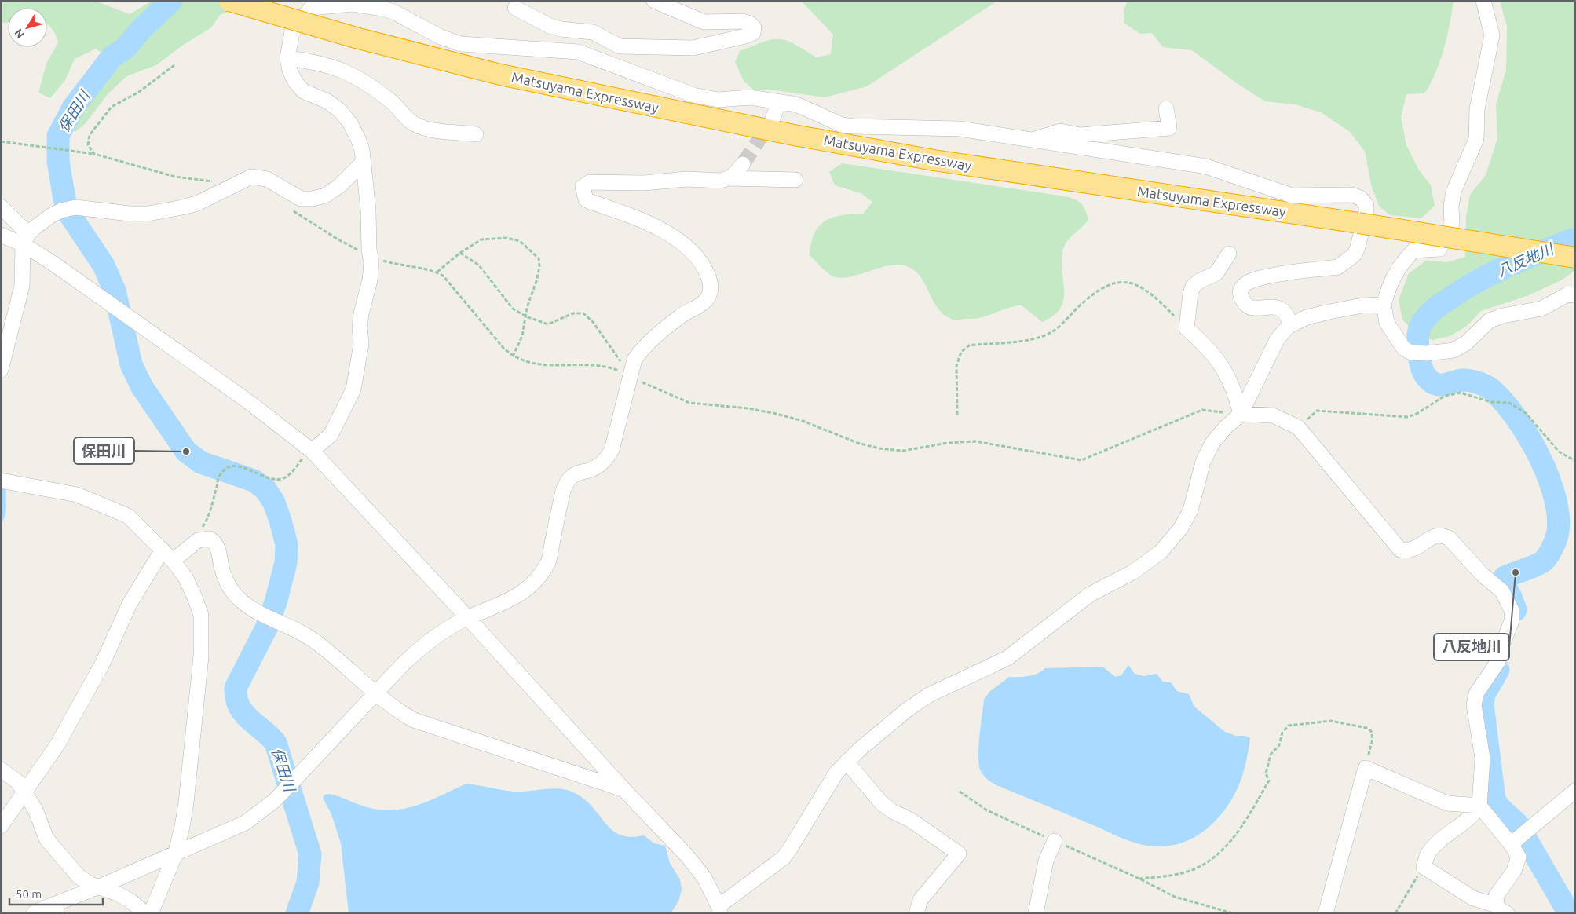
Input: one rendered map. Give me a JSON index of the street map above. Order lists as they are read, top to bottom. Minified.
{"streets":{"highway":["Matsuyama Expressway"]},"water":["保田川","八反地川"],"places":["保田川","八反地川"],"scale_bar":"50 m","north":"bottom left"}
